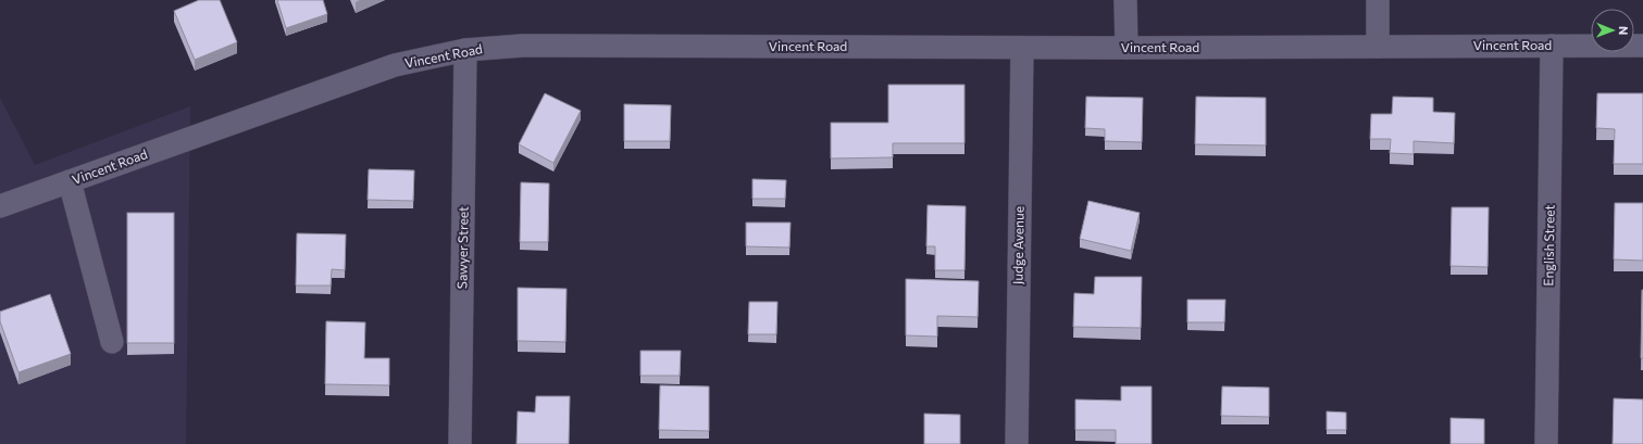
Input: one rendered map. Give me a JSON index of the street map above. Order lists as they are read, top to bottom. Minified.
{"streets":{"street":["Vincent Road","Judge Avenue","English Street","Sawyer Street"]},"crossings":[["Vincent Road","Judge Avenue"],["Vincent Road","English Street"],["Vincent Road","Sawyer Street"]],"north":"right"}
